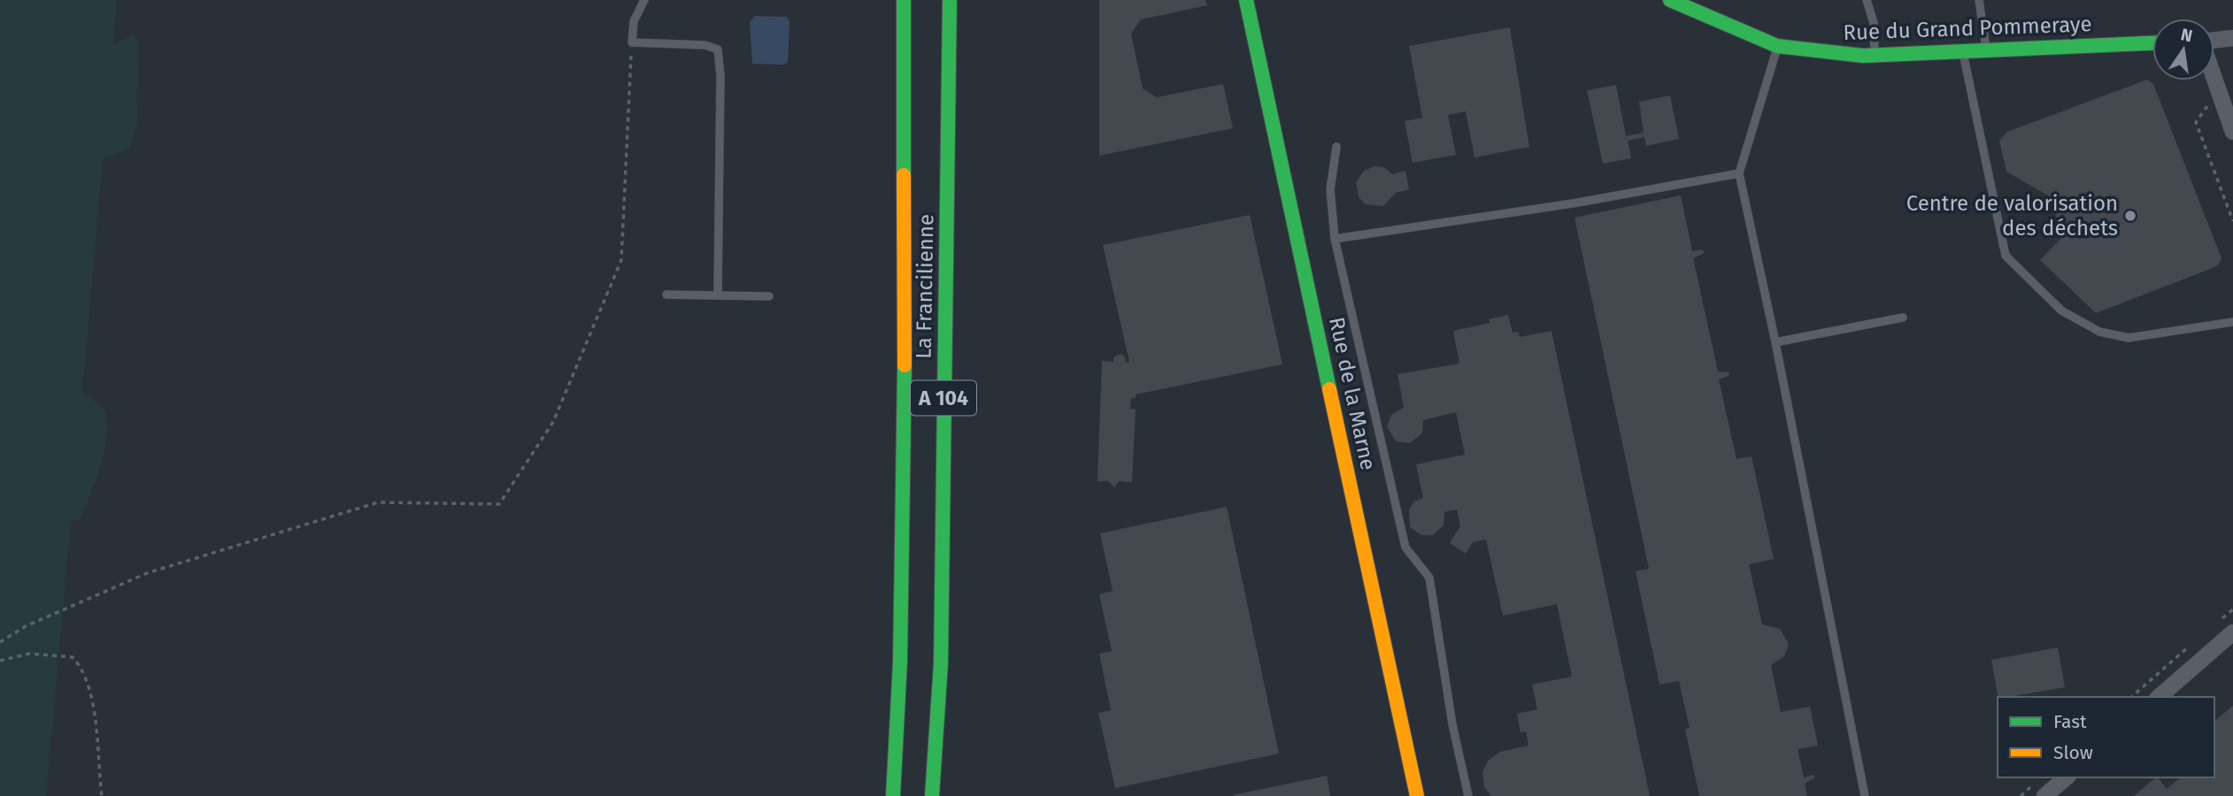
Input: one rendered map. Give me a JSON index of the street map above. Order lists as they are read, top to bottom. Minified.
{"streets":{"main road":["Rue du Grand Pommeraye","La Francilienne","Rue de la Marne","A 104"]},"places":["Centre de valorisation des déchets"],"legend":["Fast","Slow"],"north":"top"}
